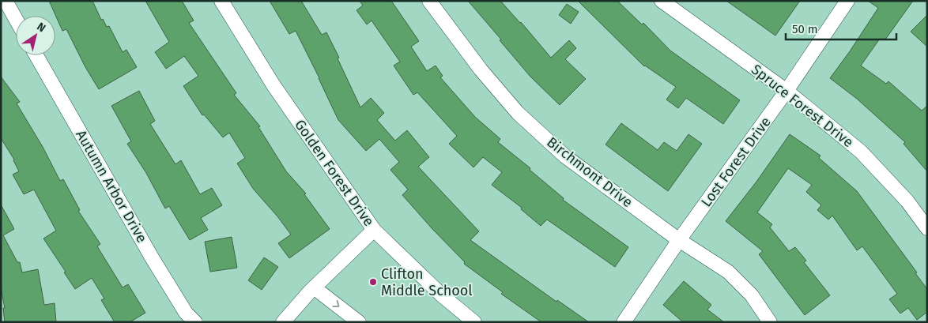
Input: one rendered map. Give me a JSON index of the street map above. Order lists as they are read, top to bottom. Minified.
{"streets":{"street":["Spruce Forest Drive","Lost Forest Drive","Birchmont Drive","Golden Forest Drive","Autumn Arbor Drive"]},"crossings":[["Spruce Forest Drive","Lost Forest Drive"],["Lost Forest Drive","Birchmont Drive"]],"places":["Clifton Middle School"],"scale_bar":"50 m","north":"top right"}
